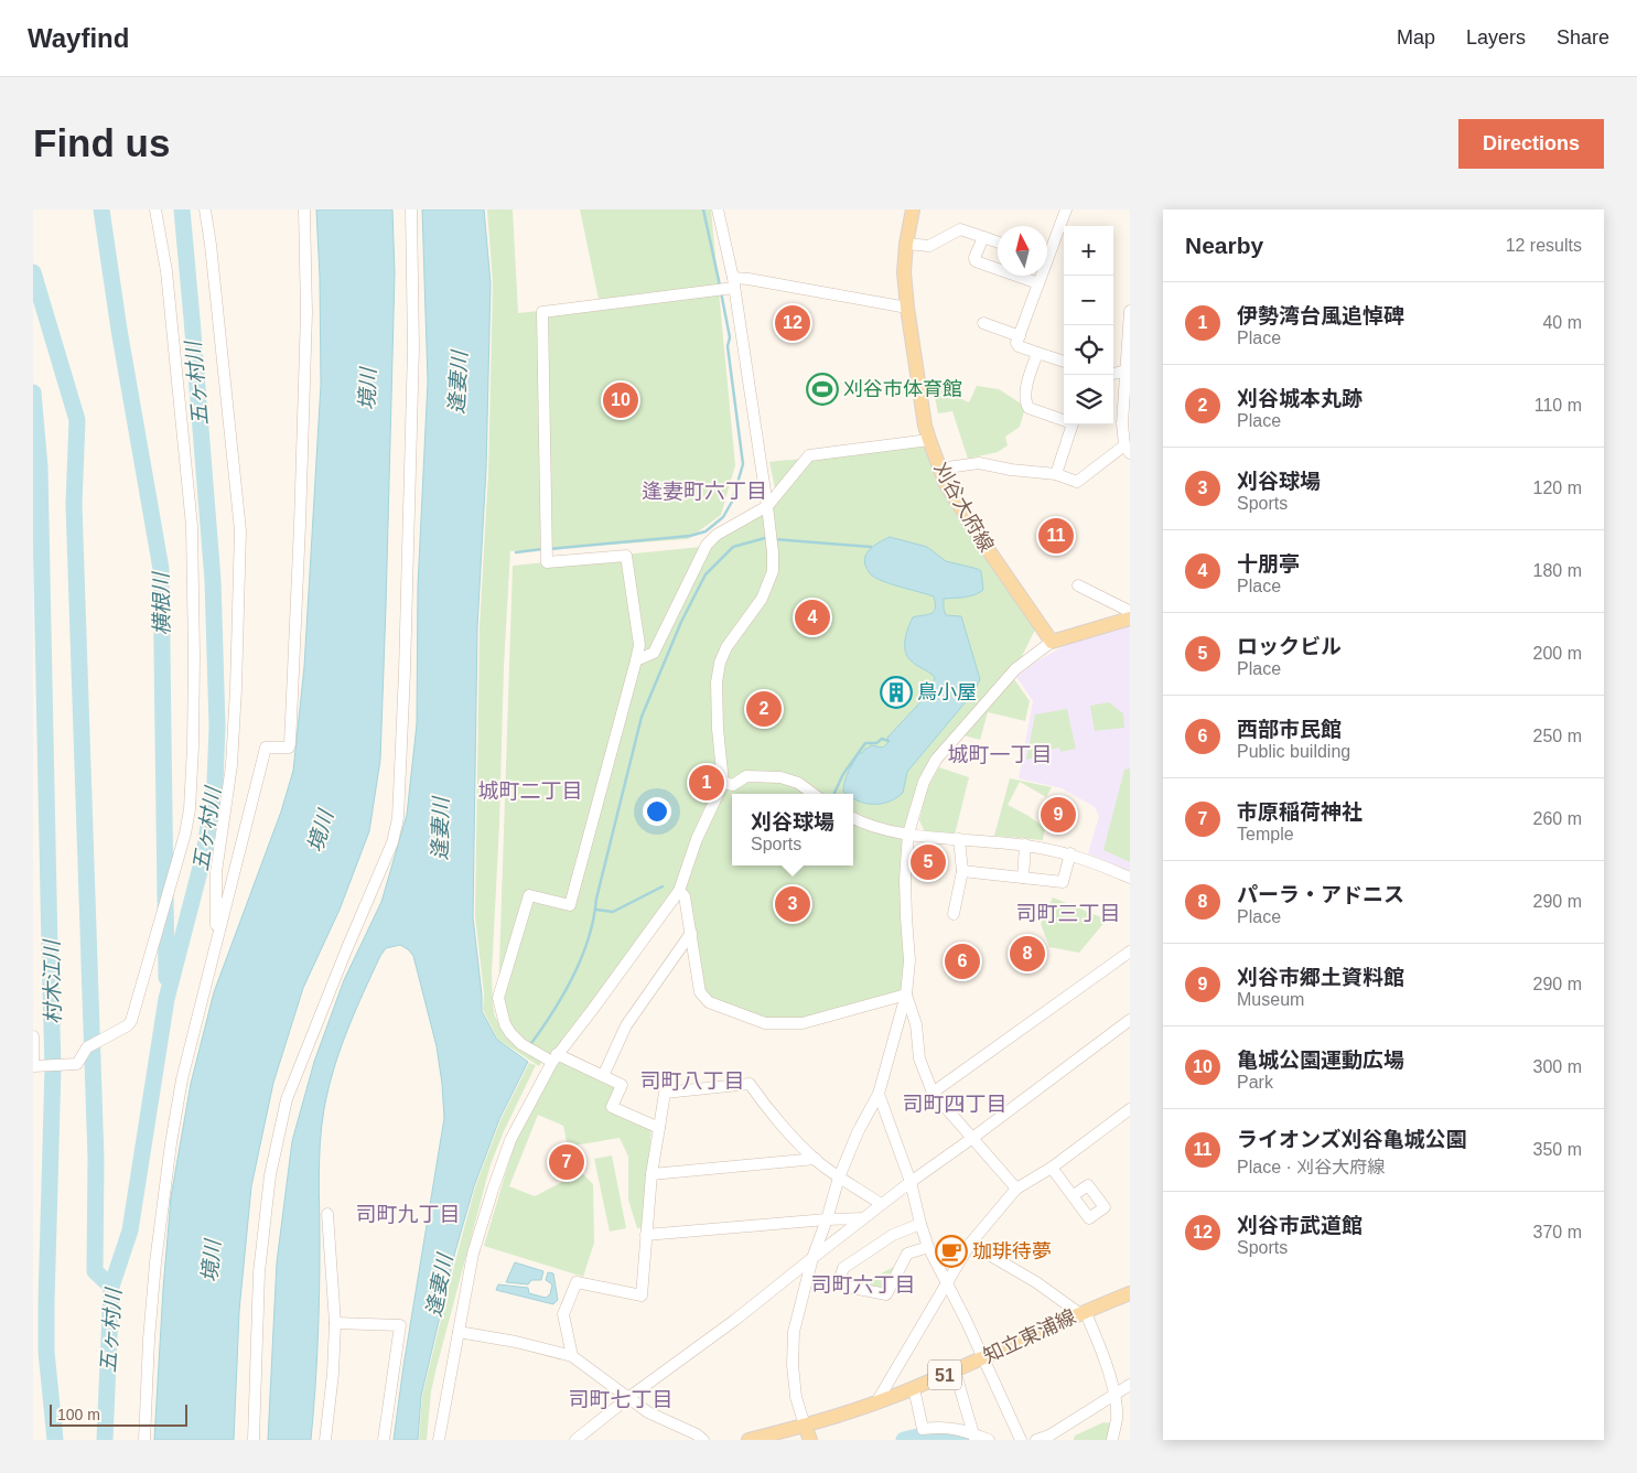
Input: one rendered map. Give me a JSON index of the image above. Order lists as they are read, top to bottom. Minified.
{"streets":{"main road":["刈谷大府線","知立東浦線","51"]},"districts":["逢妻町六丁目","城町一丁目","城町二丁目","司町三丁目","司町八丁目","司町四丁目","司町九丁目","司町六丁目","司町七丁目"],"water":["逢妻川","五ヶ村川","境川","横根川","村木江川"],"places":{"sports":["刈谷市体育館"],"building":["鳥小屋"],"cafe":["珈琲待夢"]},"scale_bar":"100 m","north":"top","page":{"header":"Wayfind","nav":["Map","Layers","Share"],"buttons":"Directions","title":"Find us","heading":["Nearby","12 results"],"map_buttons":["+","−"],"list":[{"mark":"1","name":"伊勢湾台風追悼碑","note":"Place","value":"40 m"},{"mark":"2","name":"刈谷城本丸跡","note":"Place","value":"110 m"},{"mark":"3","name":"刈谷球場","note":"Sports","value":"120 m"},{"mark":"4","name":"十朋亭","note":"Place","value":"180 m"},{"mark":"5","name":"ロックビル","note":"Place","value":"200 m"},{"mark":"6","name":"西部市民館","note":"Public building","value":"250 m"},{"mark":"7","name":"市原稲荷神社","note":"Temple","value":"260 m"},{"mark":"8","name":"パーラ・アドニス","note":"Place","value":"290 m"},{"mark":"9","name":"刈谷市郷土資料館","note":"Museum","value":"290 m"},{"mark":"10","name":"亀城公園運動広場","note":"Park","value":"300 m"},{"mark":"11","name":"ライオンズ刈谷亀城公園","note":"Place · 刈谷大府線","value":"350 m"},{"mark":"12","name":"刈谷市武道館","note":"Sports","value":"370 m"}],"pins":["12","10","11","4","2","1","9","5","3","8","6","7"],"popup":["刈谷球場","Sports"],"scale":"100 m"}}
